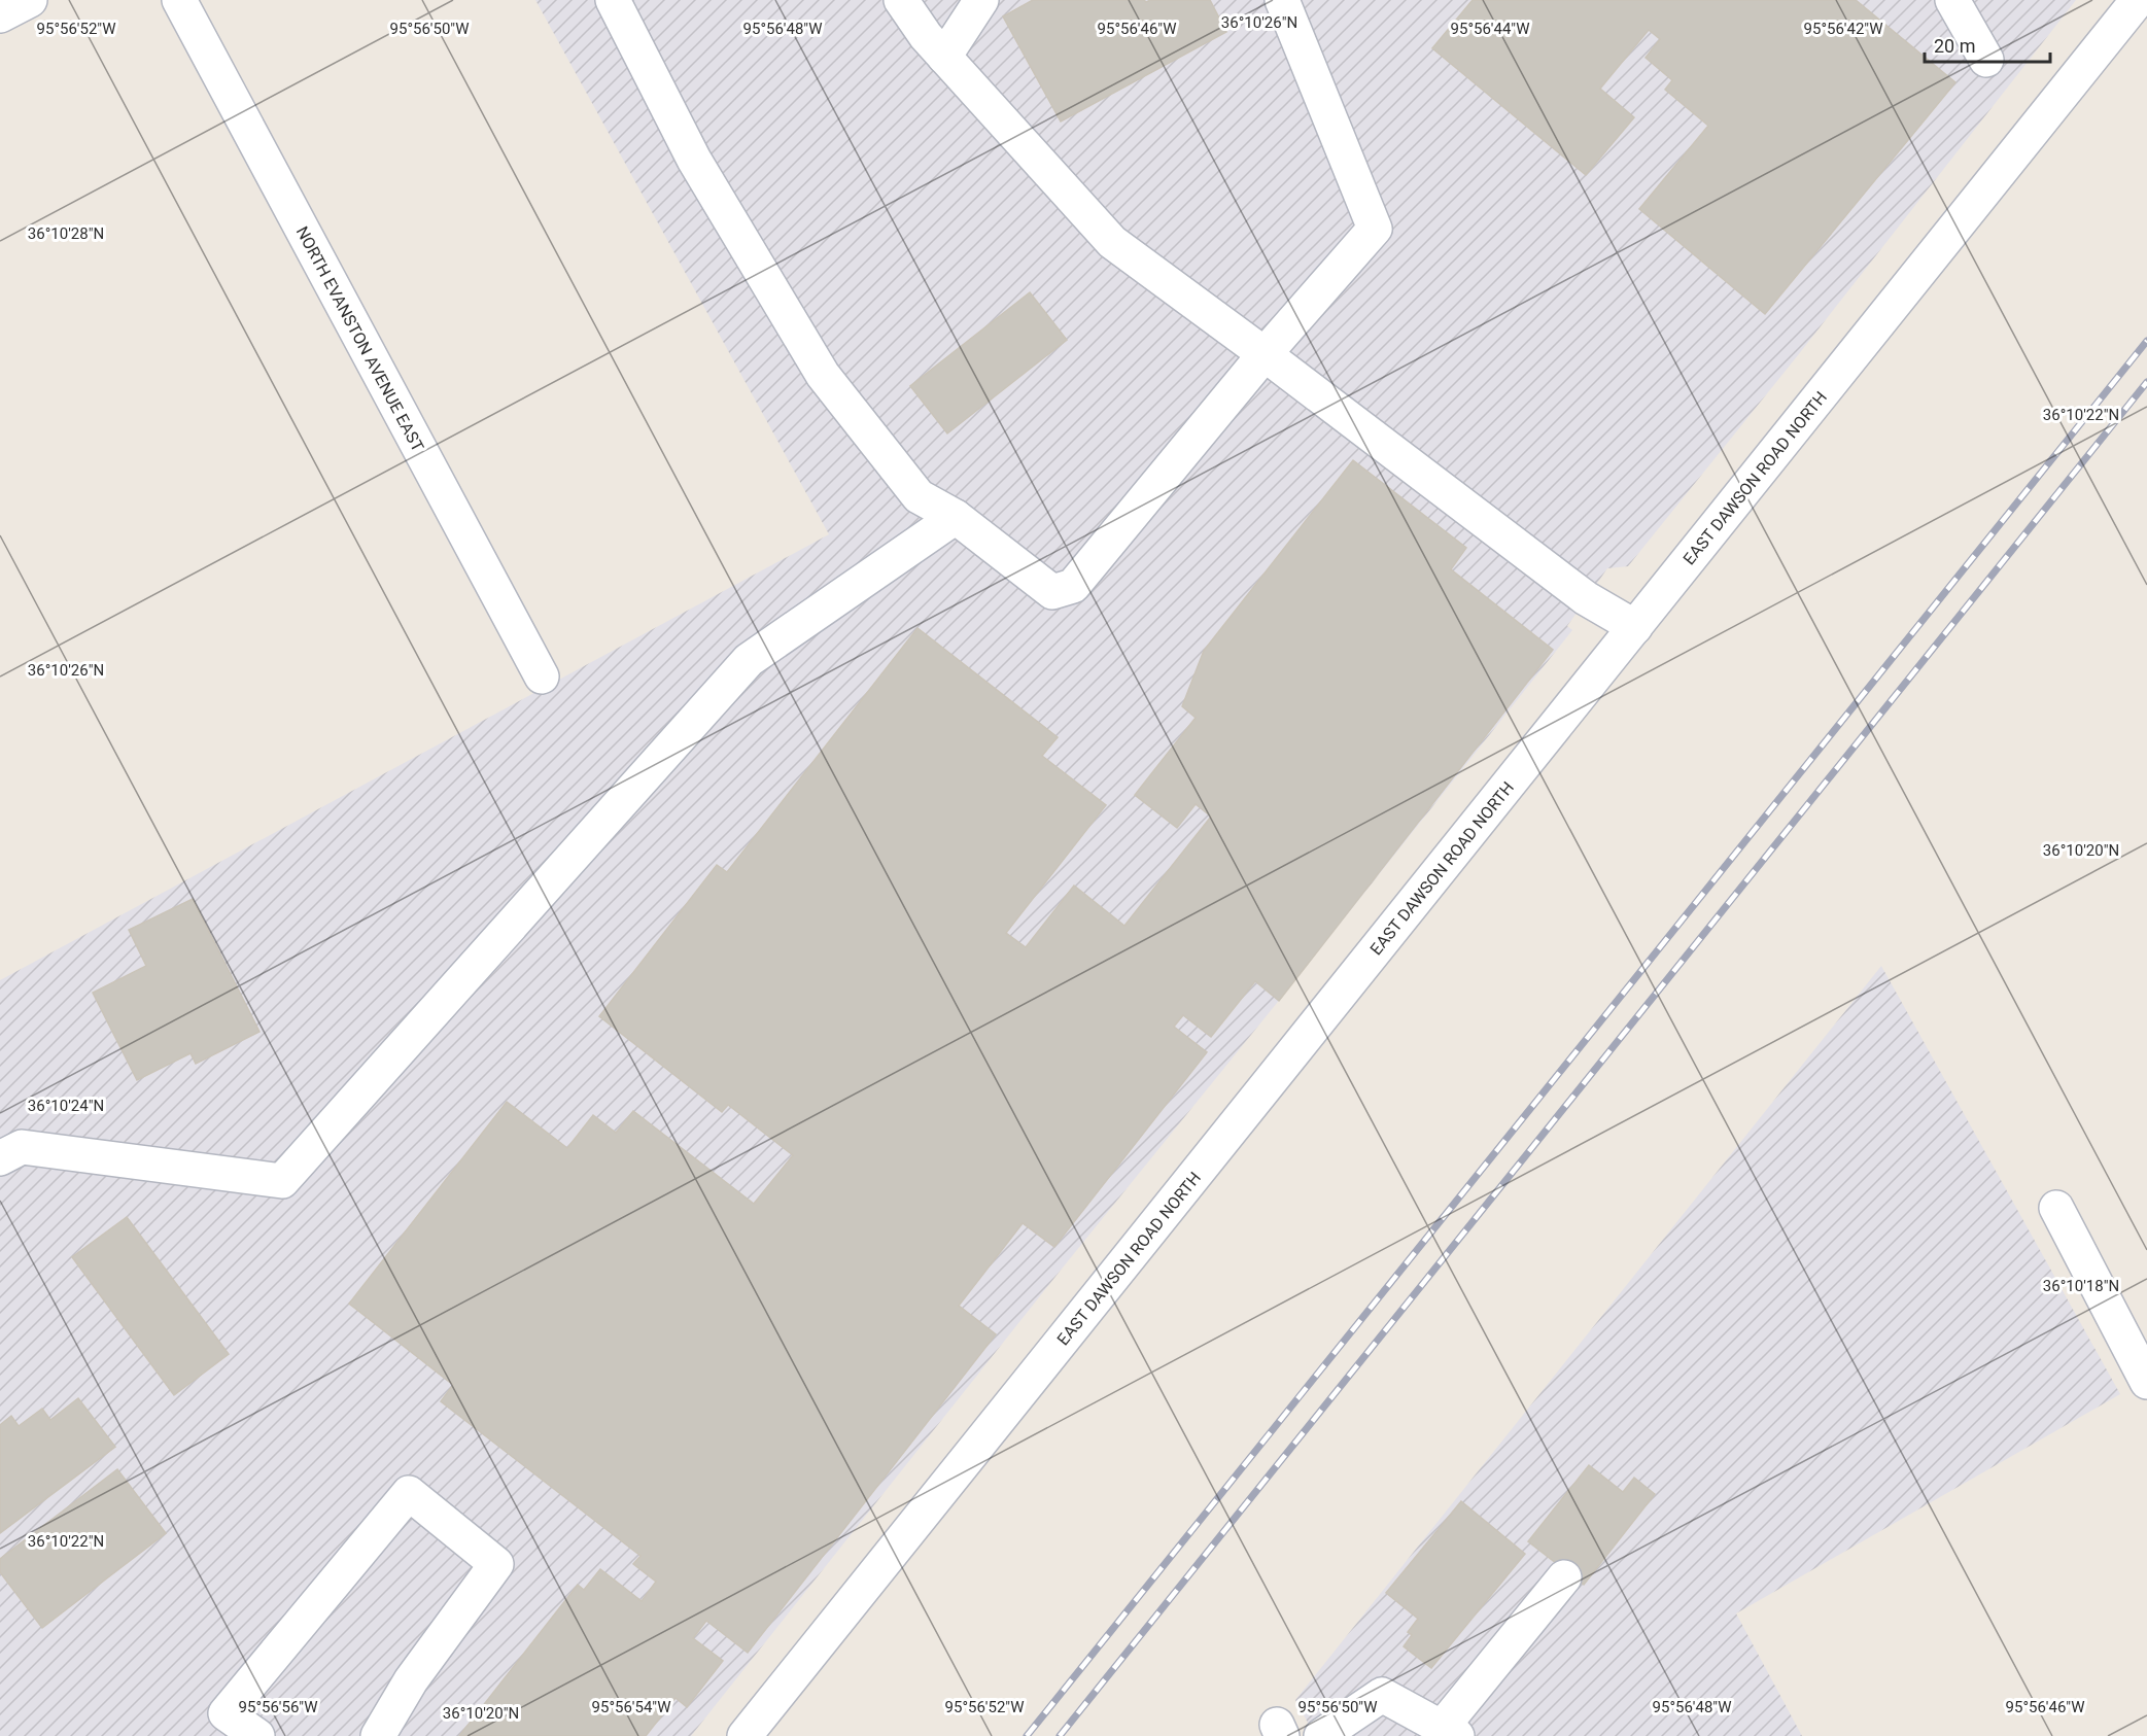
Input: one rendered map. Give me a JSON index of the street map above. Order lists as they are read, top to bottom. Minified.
{"streets":{"street":["NORTH EVANSTON AVENUE EAST","EAST DAWSON ROAD NORTH"]},"scale_bar":"20 m","coordinates":["36°10'26\"N","95°56'52\"W","95°56'50\"W","95°56'48\"W","95°56'46\"W","95°56'44\"W","95°56'42\"W","36°10'28\"N","36°10'22\"N","36°10'20\"N","36°10'24\"N","36°10'18\"N","95°56'56\"W","95°56'54\"W"]}
